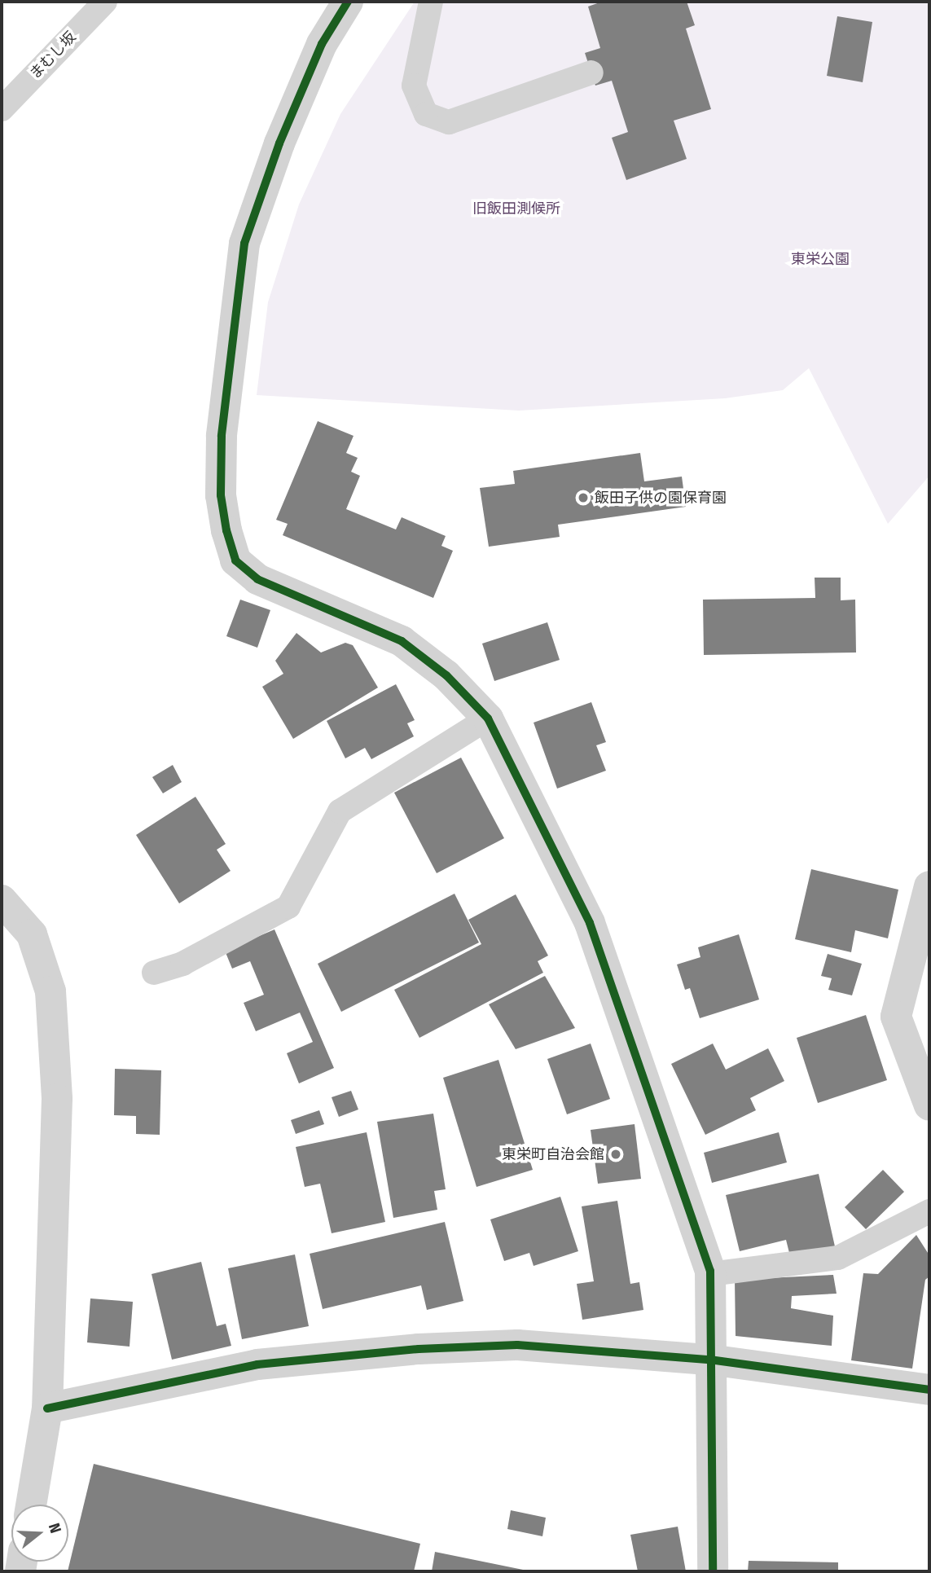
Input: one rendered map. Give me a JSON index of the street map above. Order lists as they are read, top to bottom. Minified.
{"streets":{"lane":["まむし坂"]},"parks":["旧飯田測候所","東栄公園"],"places":["飯田子供の園保育園","東栄町自治会館"],"north":"right"}
